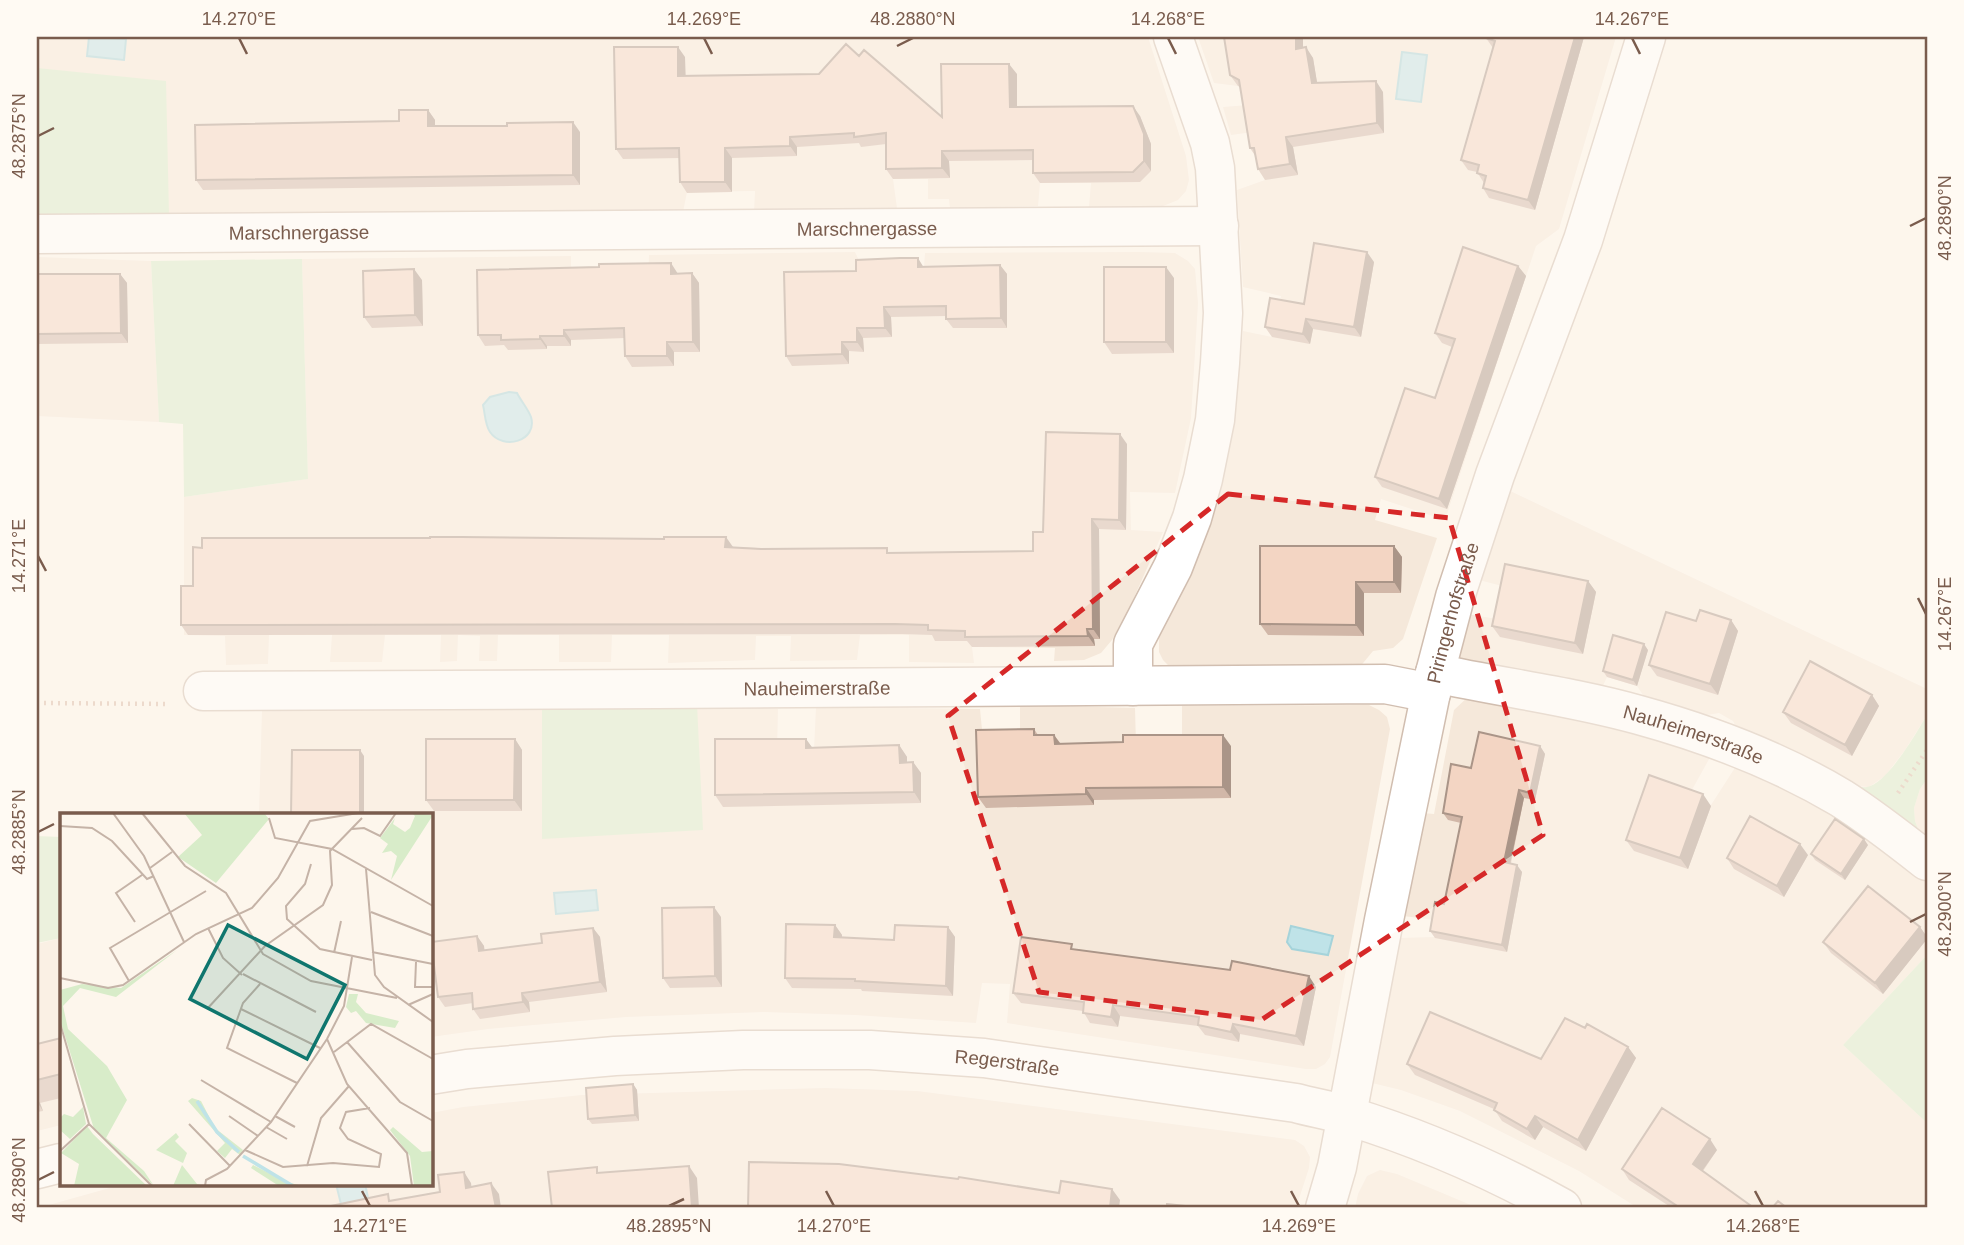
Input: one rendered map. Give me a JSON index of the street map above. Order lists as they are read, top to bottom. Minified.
{"streets":{"street":["Marschnergasse","Piringerhofstraße","Nauheimerstraße","Regerstraße"]},"crossings":[["Piringerhofstraße","Nauheimerstraße"],["Piringerhofstraße","Regerstraße"]],"coordinates":["14.270°E","14.269°E","48.2880°N","14.268°E","14.267°E","48.2875°N","48.2890°N","14.271°E","48.2885°N","48.2900°N","48.2895°N"]}
